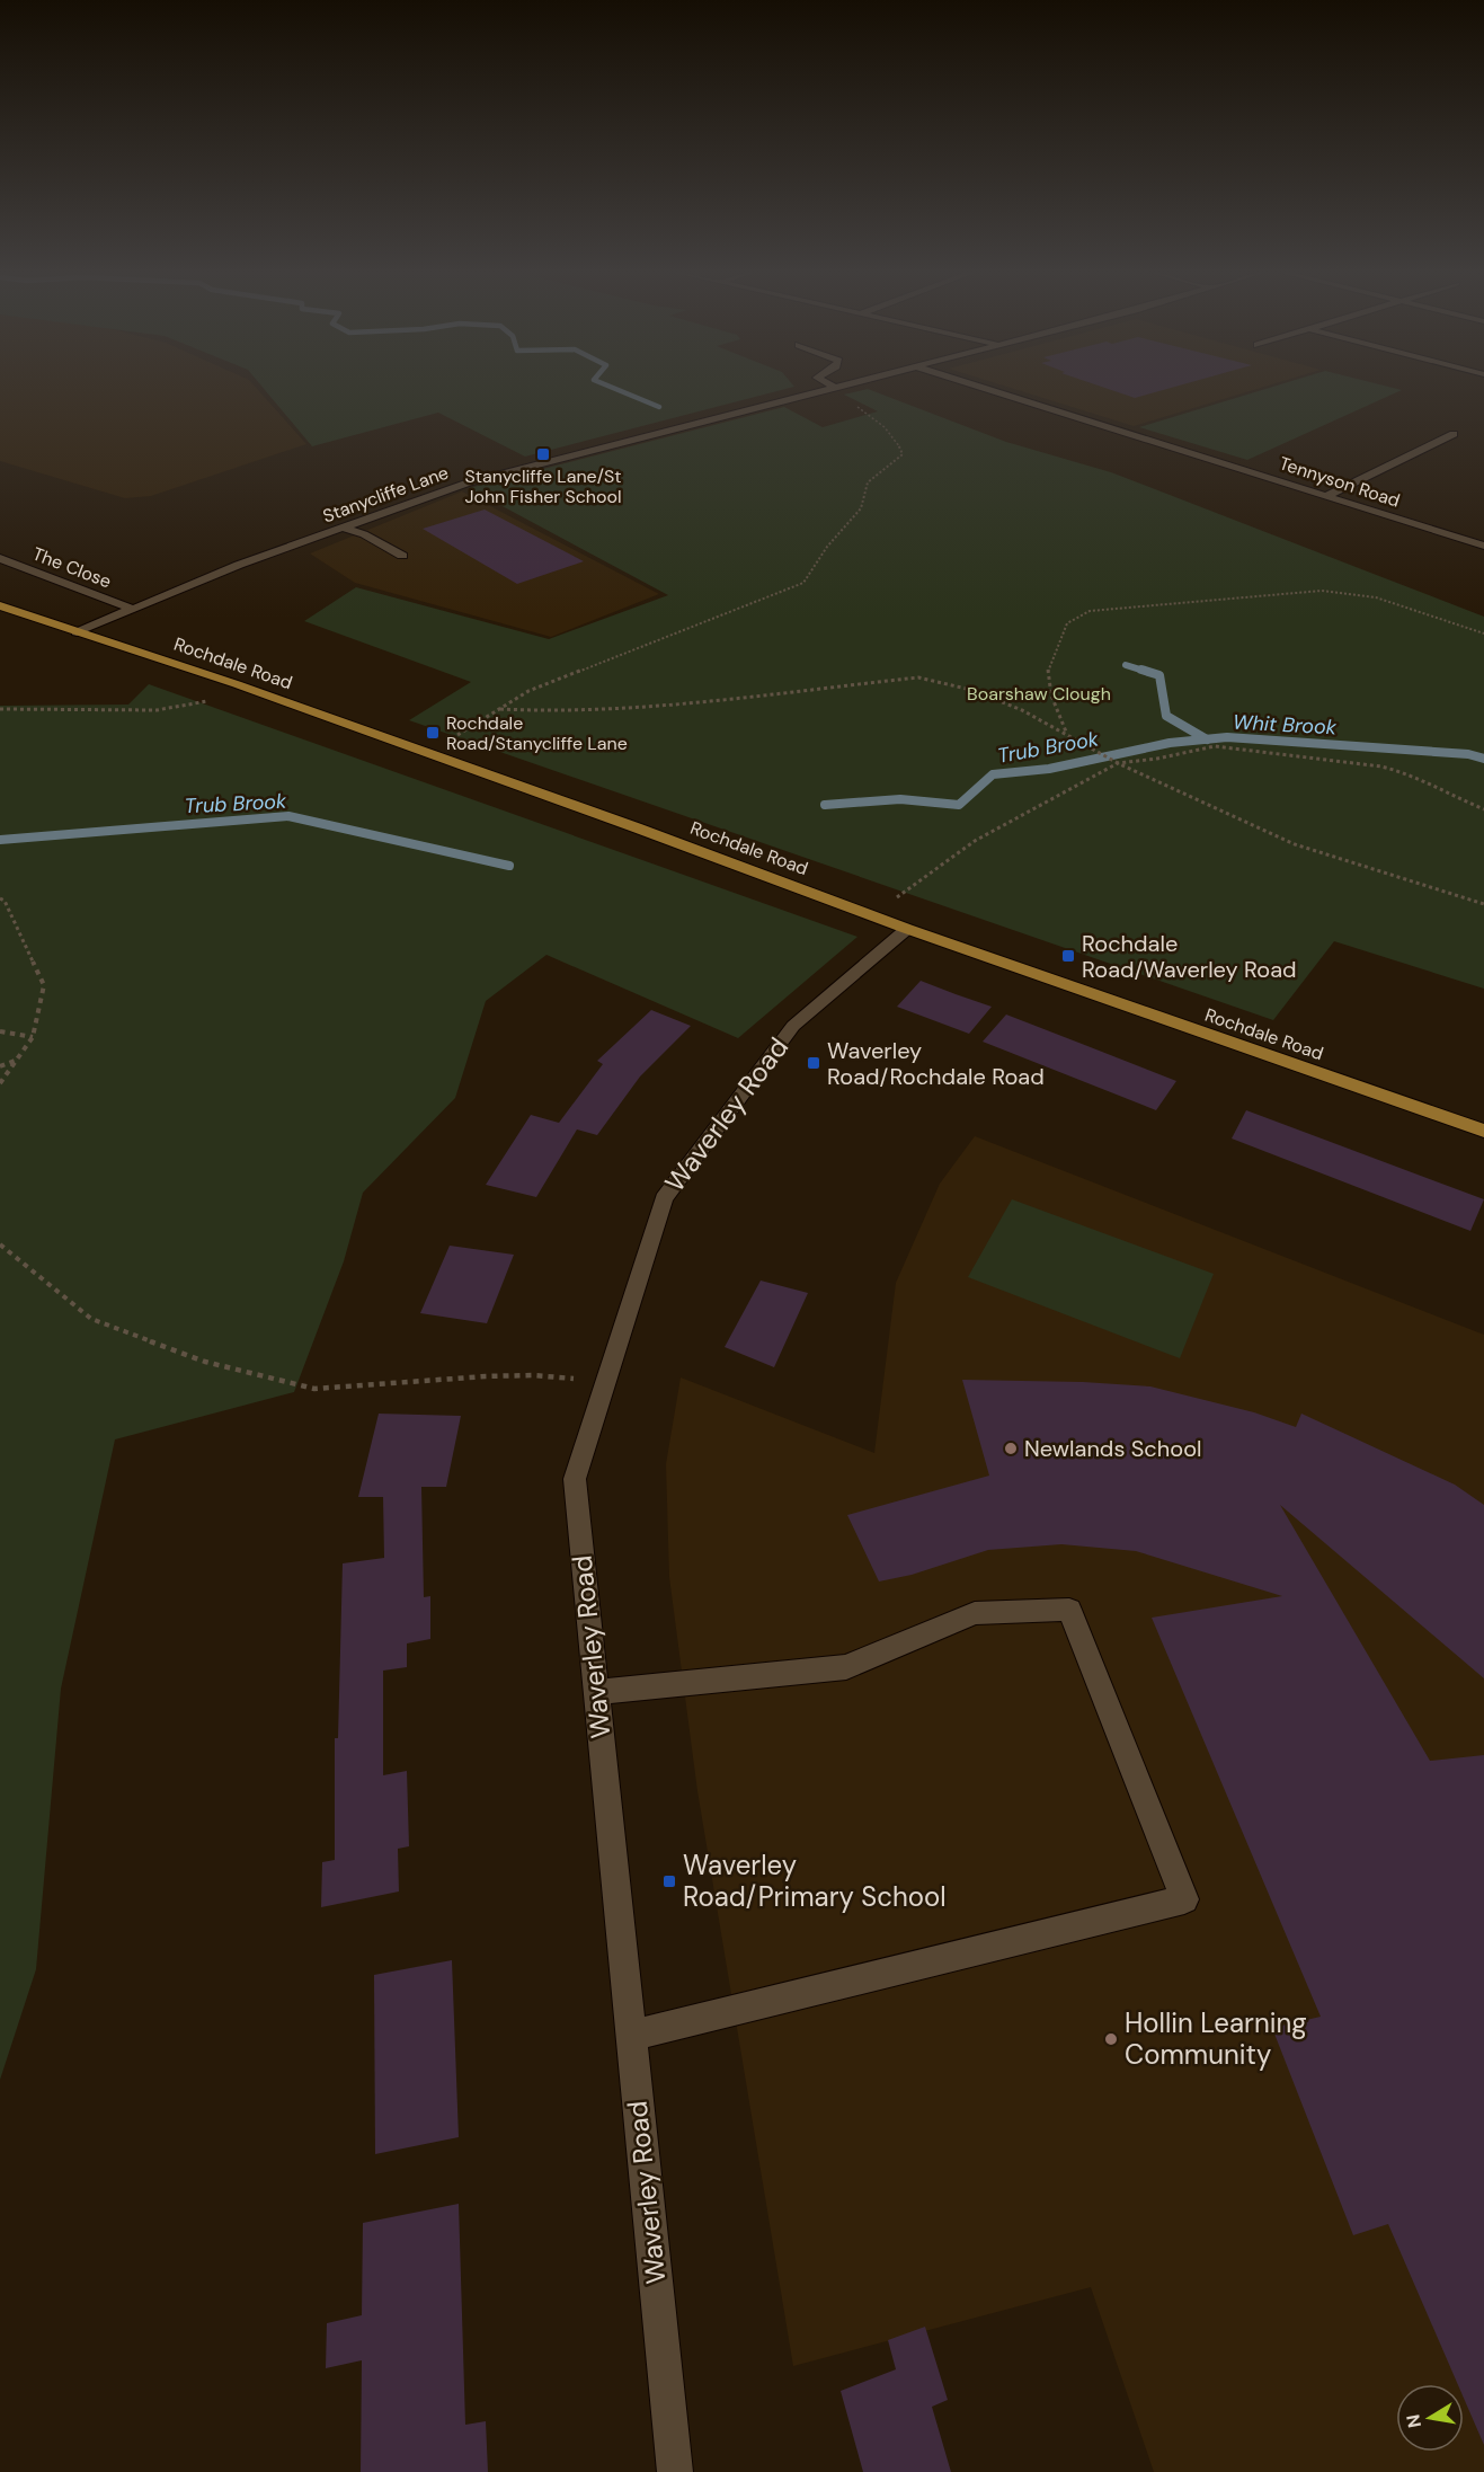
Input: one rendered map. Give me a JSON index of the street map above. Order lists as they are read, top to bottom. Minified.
{"streets":{"main road":["Rochdale Road"],"street":["Tennyson Road","Stanycliffe Lane","The Close","Waverley Road"]},"crossings":[["Stanycliffe Lane","The Close"],["Stanycliffe Lane","Rochdale Road"],["Rochdale Road","Waverley Road"]],"water":["Whit Brook","Trub Brook"],"parks":["Boarshaw Clough"],"places":{"transit":["Stanycliffe Lane/St John Fisher School","Rochdale Road/Stanycliffe Lane","Rochdale Road/Waverley Road","Waverley Road/Rochdale Road","Waverley Road/Primary School"],"other":["Newlands School","Hollin Learning Community"]},"north":"left"}
